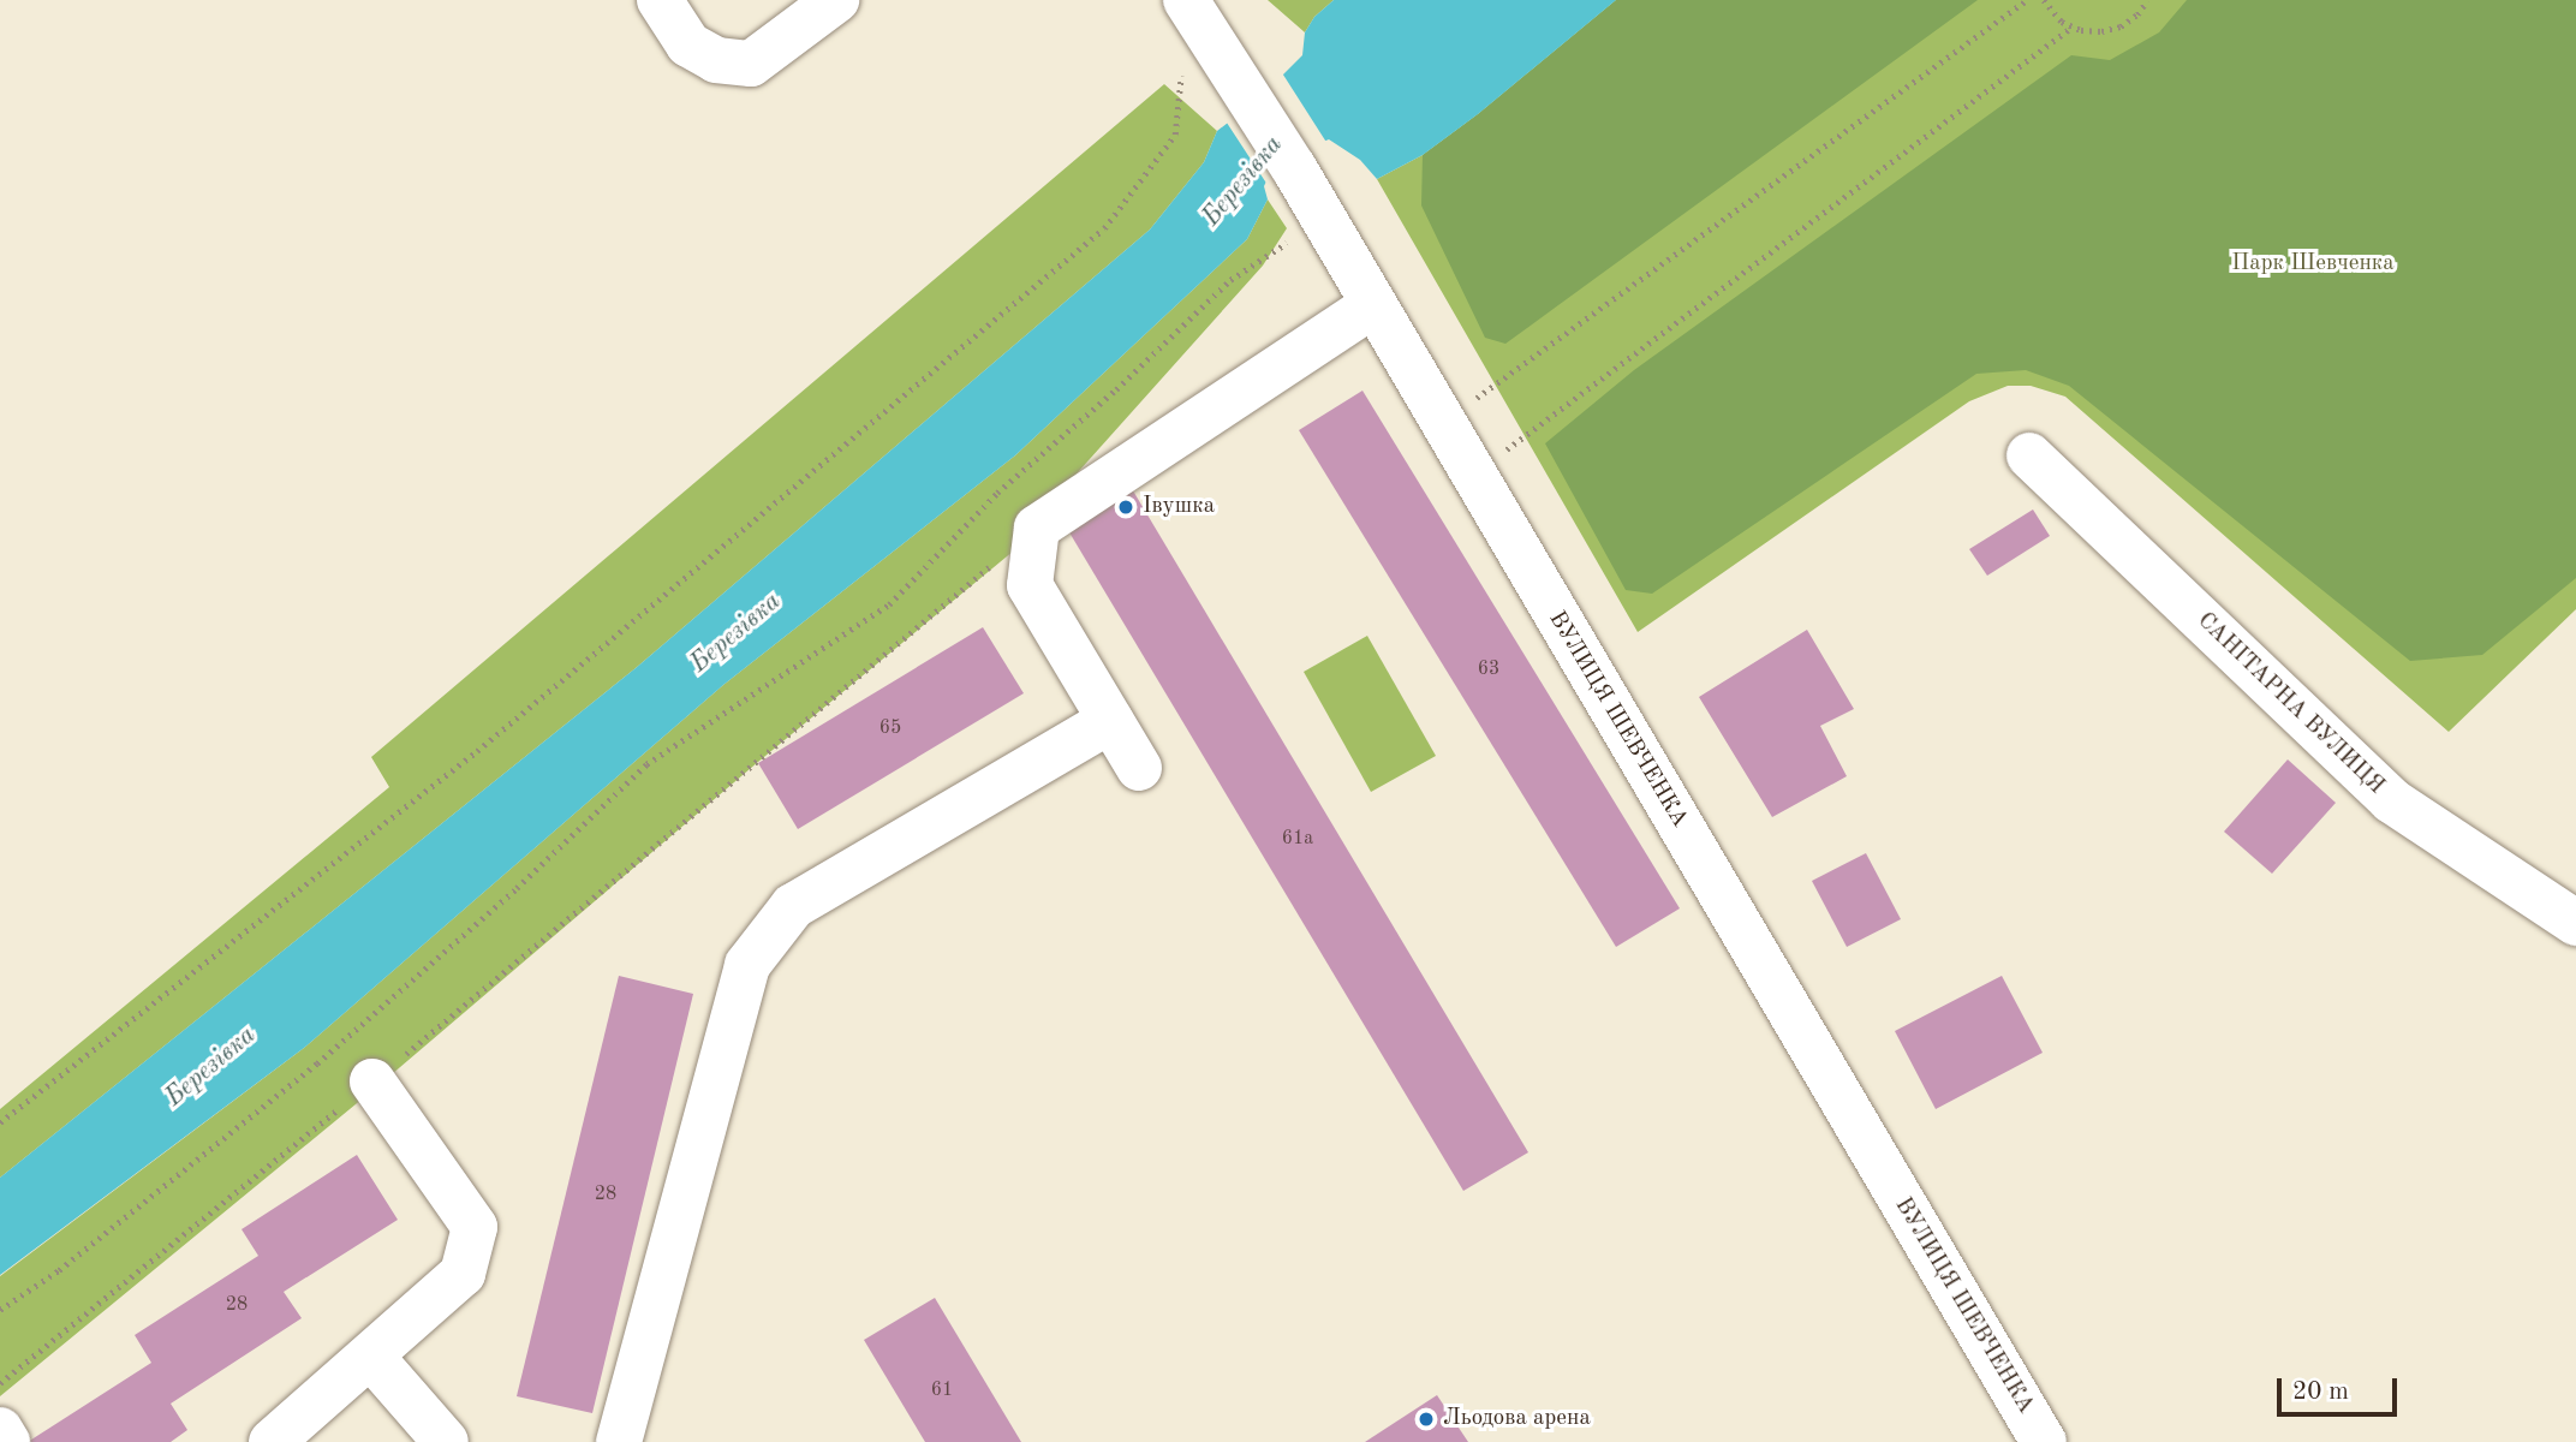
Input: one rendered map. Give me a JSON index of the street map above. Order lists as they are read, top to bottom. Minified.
{"streets":{"main road":["САНІТАРНА ВУЛИЦЯ","ВУЛИЦЯ ШЕВЧЕНКА"]},"water":["Березівка"],"parks":["Парк Шевченка"],"places":["Івушка","Льодова арена"],"house_numbers":["63","65","61а","28","28","61"],"scale_bar":"20 m"}
